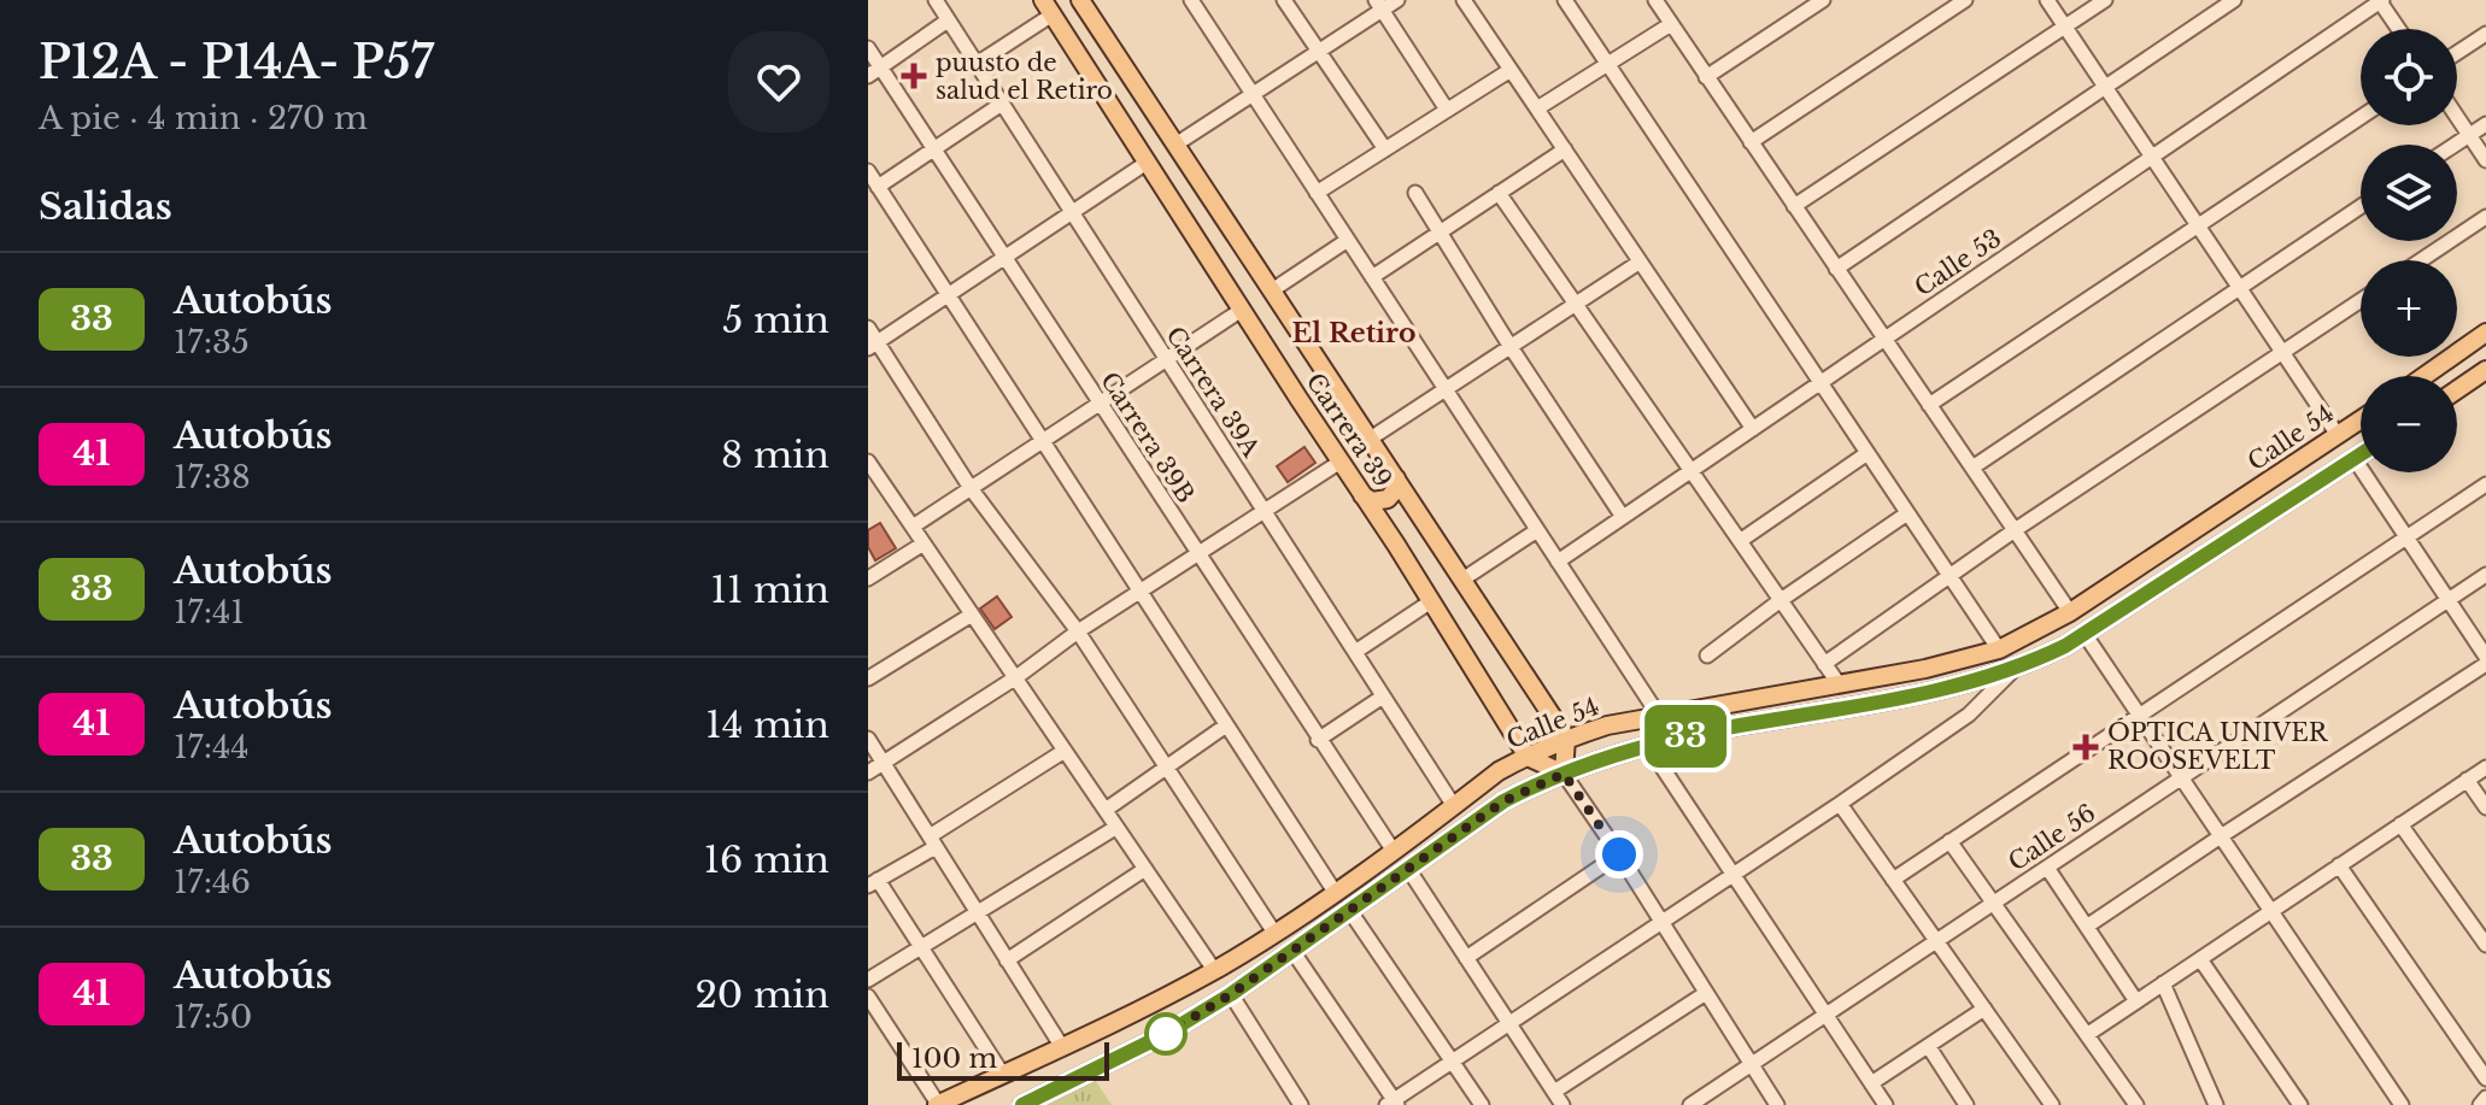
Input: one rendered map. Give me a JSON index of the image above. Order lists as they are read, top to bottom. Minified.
{"streets":{"main road":["Carrera 39","Calle 54"],"street":["Calle 53","Carrera 39A","Carrera 39B","Calle 56"]},"crossings":[["Carrera 39A","Calle 54"],["Carrera 39","Calle 54"],["Carrera 39B","Calle 54"]],"districts":["El Retiro"],"places":{"health":["puusto de salud el Retiro","ÓPTICA UNIVER ROOSEVELT"]},"lines":["bus line 33"],"scale_bar":"100 m","page":{"heading":[["P12A - P14A- P57","A pie · 4 min · 270 m"],"Salidas"],"on_map":"33","map_buttons":["+","−"],"list":[{"mark":"33","name":"Autobús","note":"17:35","value":"5 min"},{"mark":"41","name":"Autobús","note":"17:38","value":"8 min"},{"mark":"33","name":"Autobús","note":"17:41","value":"11 min"},{"mark":"41","name":"Autobús","note":"17:44","value":"14 min"},{"mark":"33","name":"Autobús","note":"17:46","value":"16 min"},{"mark":"41","name":"Autobús","note":"17:50","value":"20 min"}],"scale":"100 m"}}
